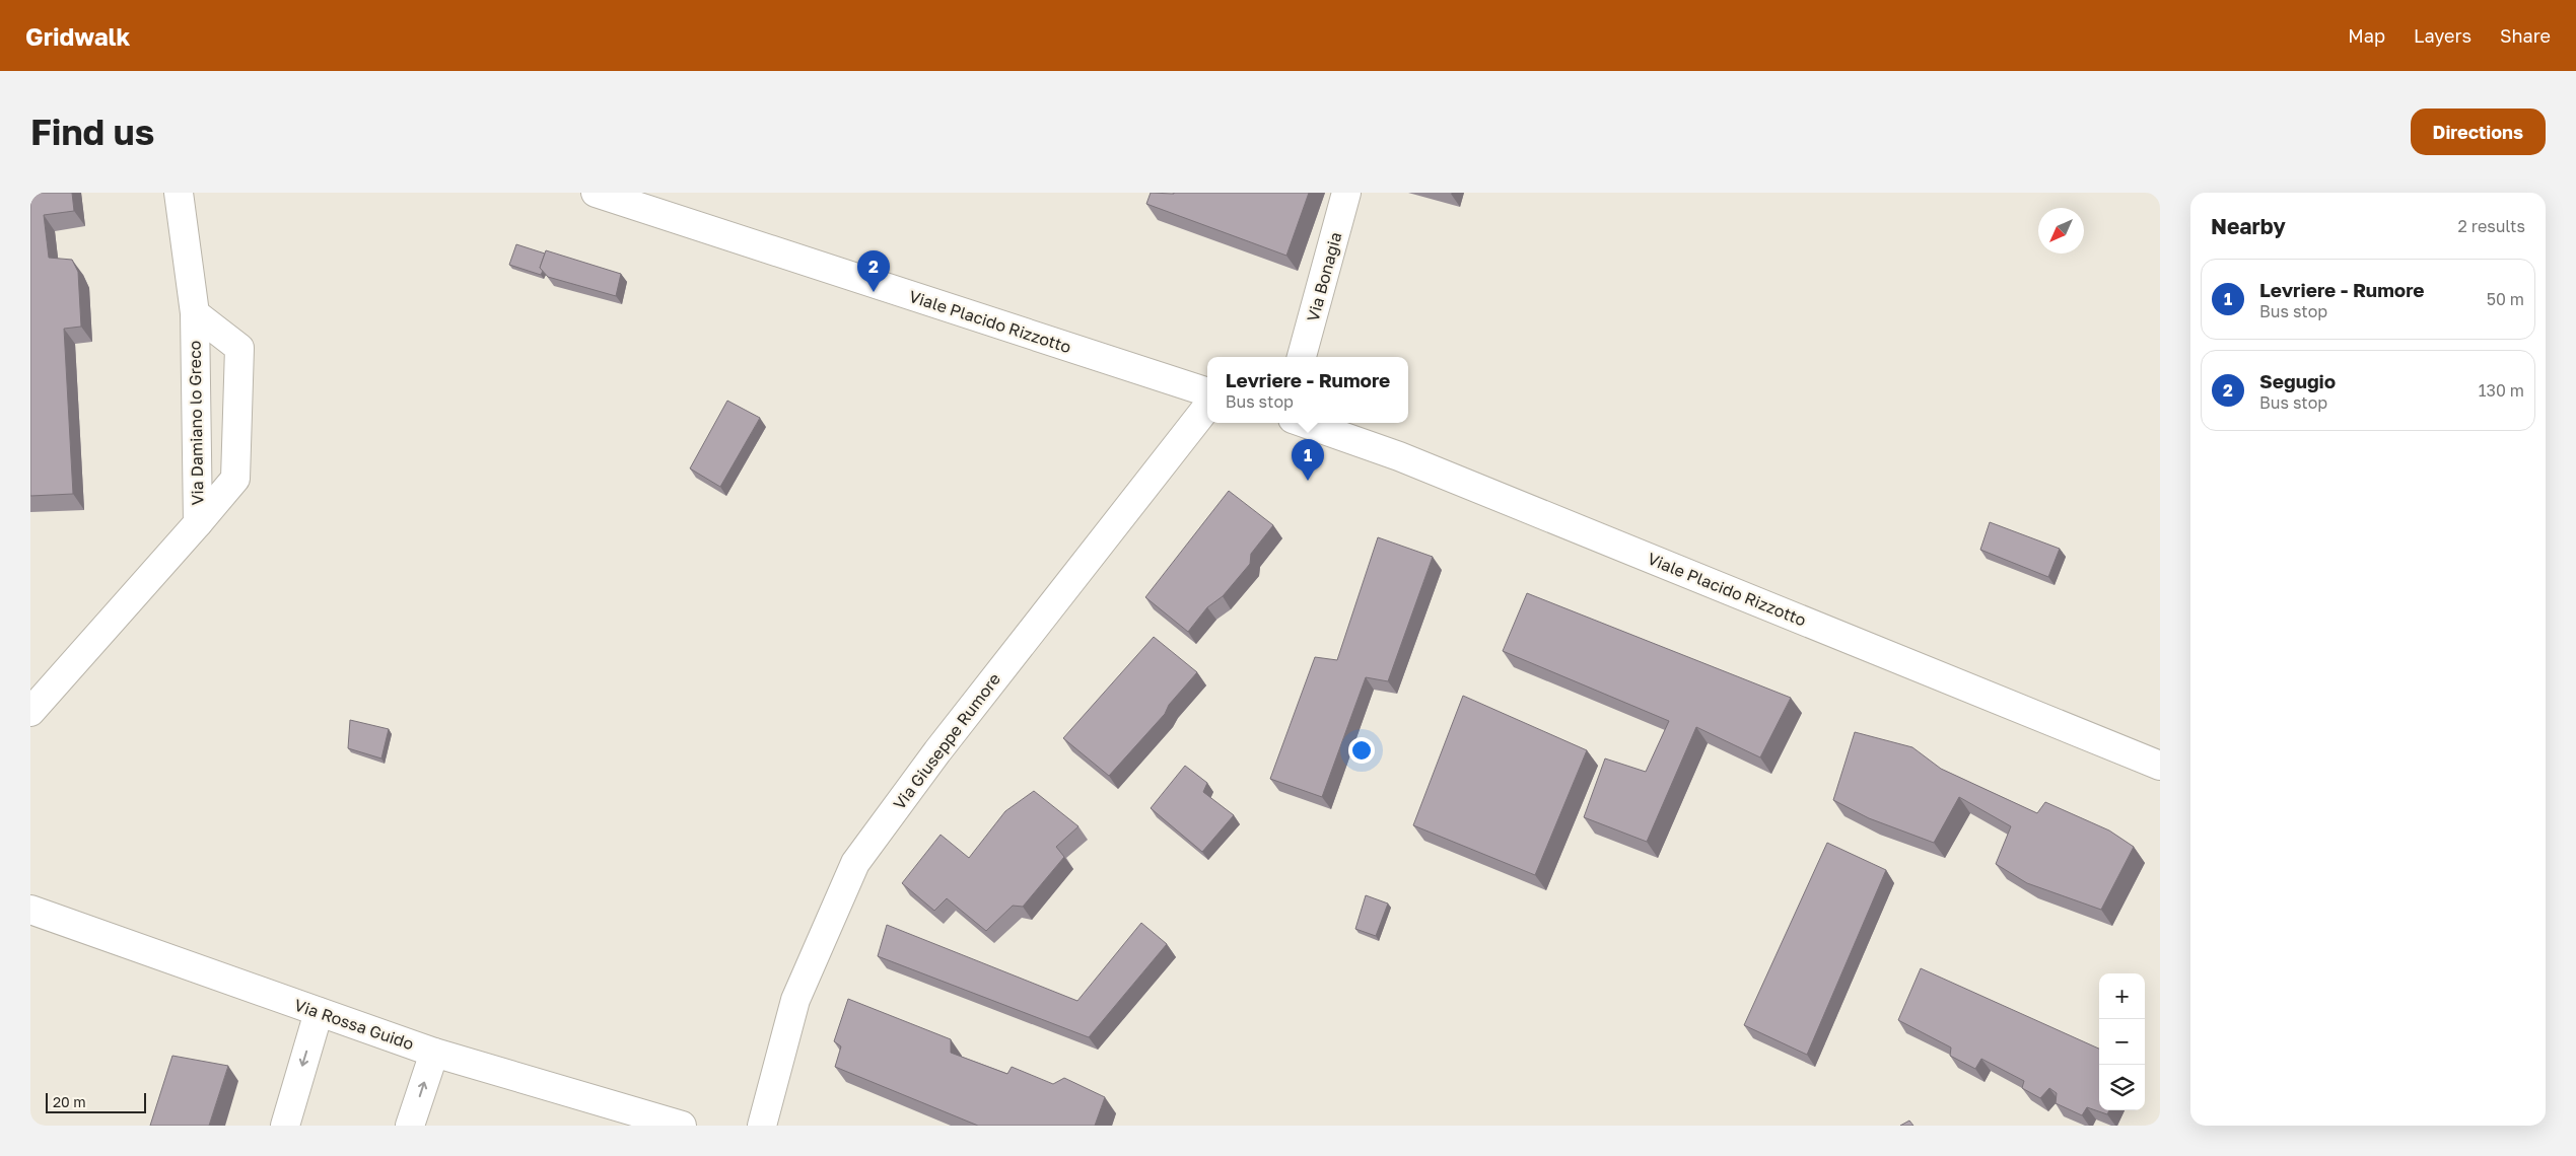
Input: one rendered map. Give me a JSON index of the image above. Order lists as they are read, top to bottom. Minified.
{"streets":{"street":["Via Bonagia","Viale Placido Rizzotto","Via Damiano lo Greco","Via Giuseppe Rumore","Via Rossa Guido"]},"scale_bar":"20 m","north":"bottom left","page":{"header":"Gridwalk","nav":["Map","Layers","Share"],"buttons":"Directions","title":"Find us","heading":["Nearby","2 results"],"pins":["2","1"],"list":[{"mark":"1","name":"Levriere - Rumore","note":"Bus stop","value":"50 m"},{"mark":"2","name":"Segugio","note":"Bus stop","value":"130 m"}],"popup":["Levriere - Rumore","Bus stop"],"map_buttons":["+","−"],"scale":"20 m"}}
